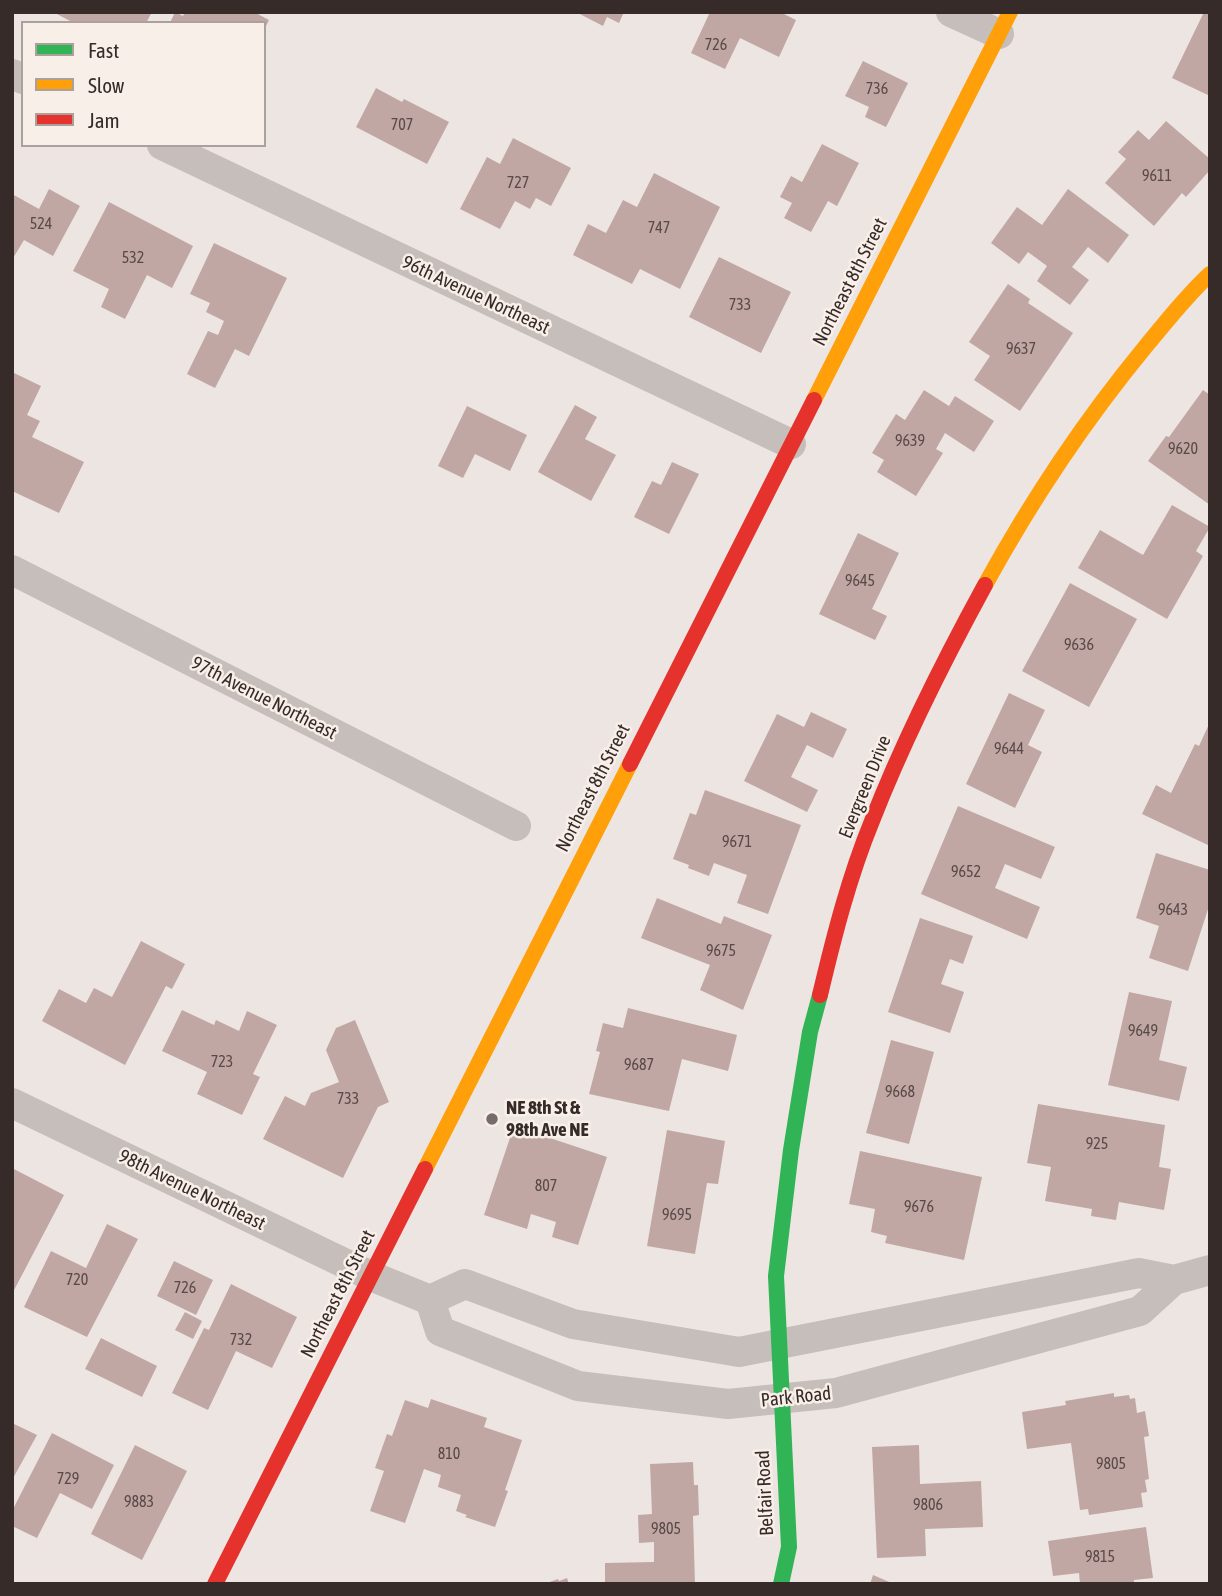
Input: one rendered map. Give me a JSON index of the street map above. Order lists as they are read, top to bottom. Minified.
{"streets":{"main road":["Northeast 8th Street","Evergreen Drive","Belfair Road"],"street":["96th Avenue Northeast","97th Avenue Northeast","98th Avenue Northeast","Park Road"]},"crossings":[["Northeast 8th Street","96th Avenue Northeast"],["Northeast 8th Street","98th Avenue Northeast"],["Evergreen Drive","Park Road"],["Evergreen Drive","Belfair Road"],["Park Road","Belfair Road"]],"places":["NE 8th St & 98th Ave NE"],"house_numbers":["726","736","707","9611","727","524","747","532","733","9637","9639","9620","9645","9636","9644","9671","9652","9643","9675","9649","723","9687","9668","733","925","807","9676","9695","720","726","732","810","9805","729","9883","9806","9805","9815"],"legend":["Fast","Slow","Jam"]}
